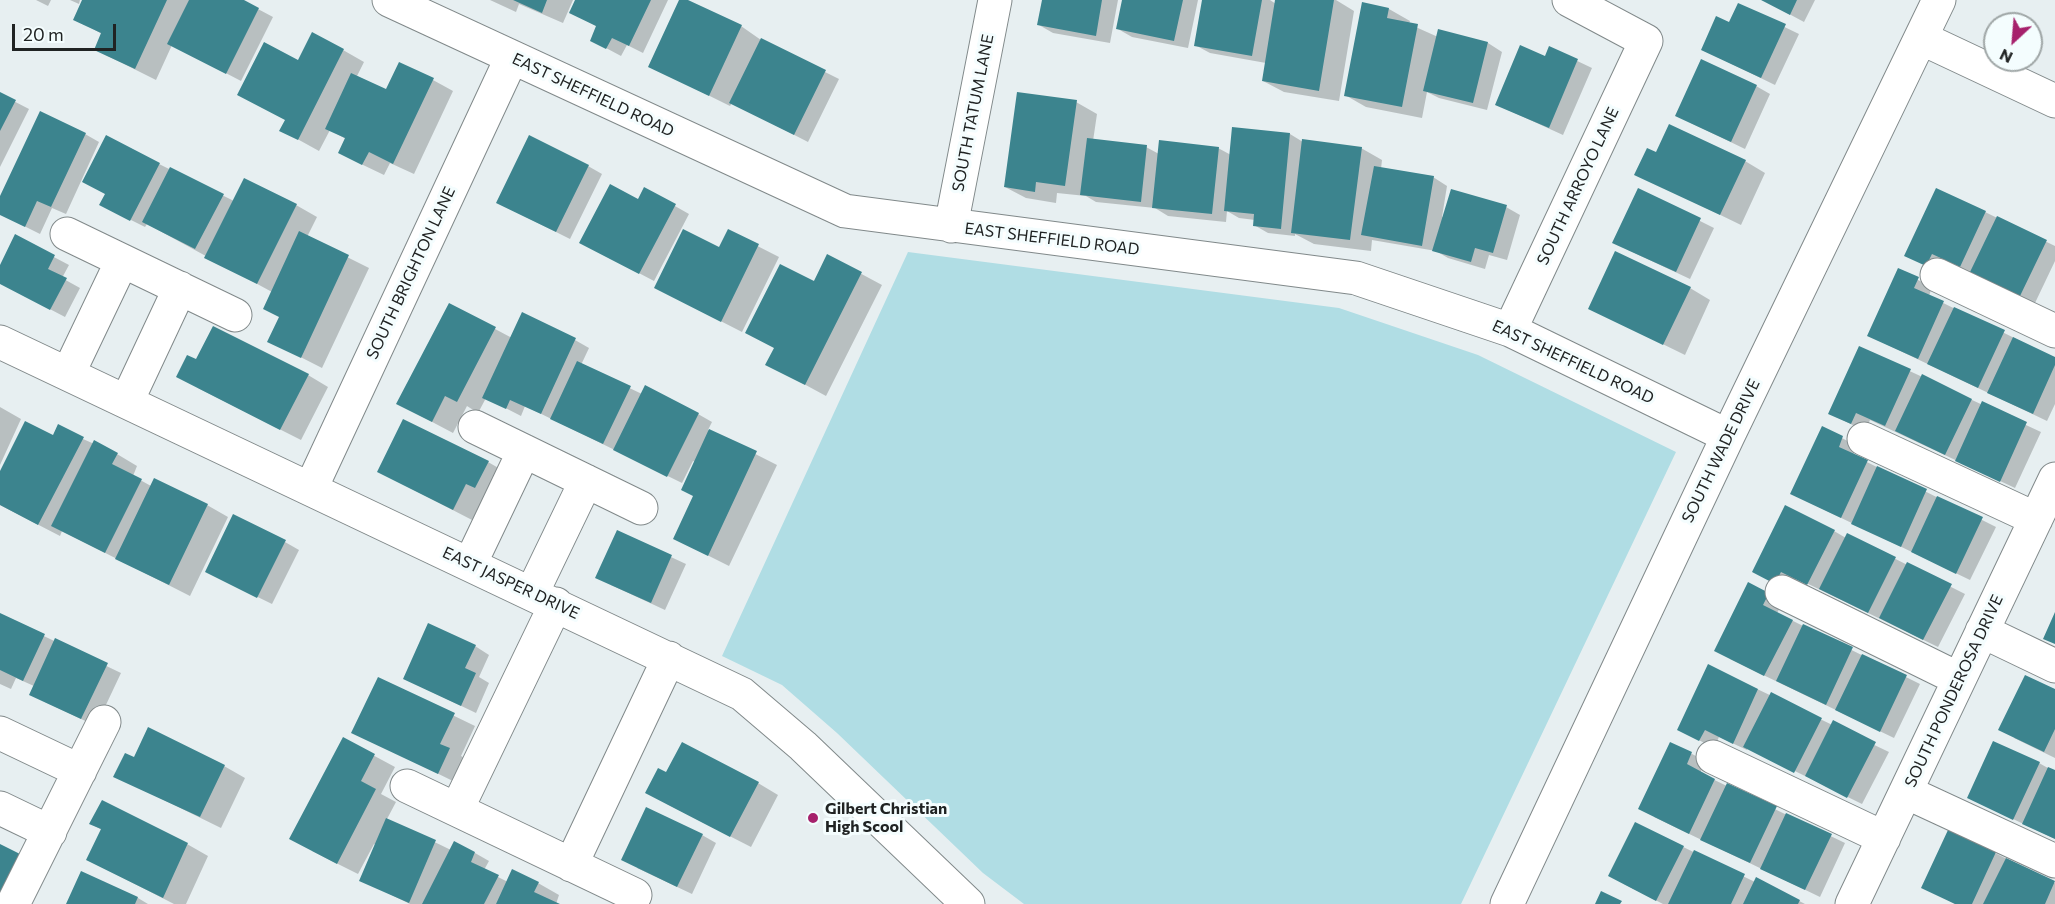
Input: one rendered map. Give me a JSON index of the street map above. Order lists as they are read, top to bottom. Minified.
{"streets":{"street":["EAST SHEFFIELD ROAD","SOUTH TATUM LANE","SOUTH ARROYO LANE","SOUTH BRIGHTON LANE","SOUTH WADE DRIVE","EAST JASPER DRIVE","SOUTH PONDEROSA DRIVE"]},"crossings":[["EAST SHEFFIELD ROAD","SOUTH TATUM LANE"],["EAST SHEFFIELD ROAD","SOUTH ARROYO LANE"],["EAST SHEFFIELD ROAD","SOUTH BRIGHTON LANE"],["EAST SHEFFIELD ROAD","SOUTH WADE DRIVE"],["SOUTH BRIGHTON LANE","EAST JASPER DRIVE"]],"places":["Gilbert Christian High Scool"],"scale_bar":"20 m","north":"bottom left"}
